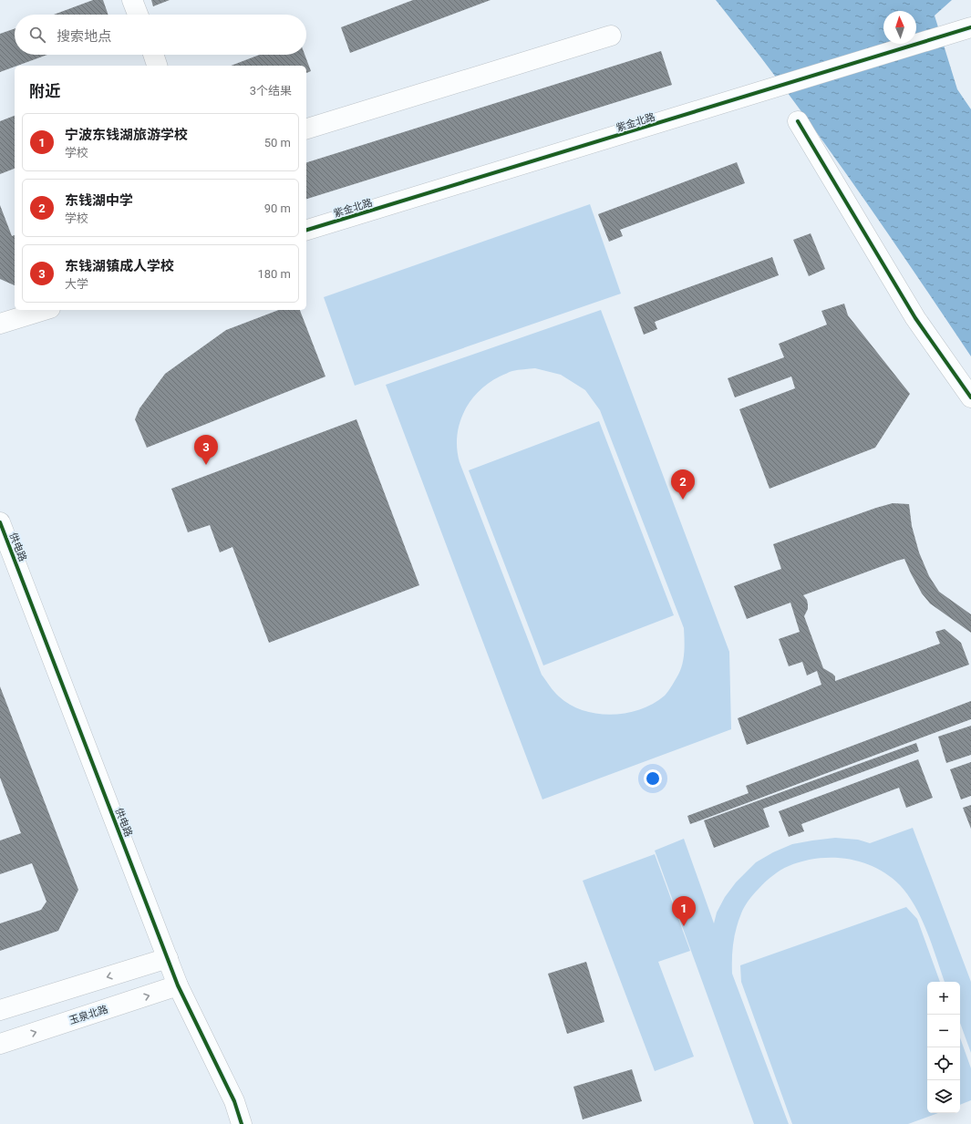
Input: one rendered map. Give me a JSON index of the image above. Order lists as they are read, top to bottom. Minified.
{"streets":{"street":["紫金北路","供电路","玉泉北路"]},"crossings":[["供电路","玉泉北路"]],"north":"top","page":{"search":"搜索地点","heading":["附近","3个结果"],"list":[{"mark":"1","name":"宁波东钱湖旅游学校","note":"学校","value":"50 m"},{"mark":"2","name":"东钱湖中学","note":"学校","value":"90 m"},{"mark":"3","name":"东钱湖镇成人学校","note":"大学","value":"180 m"}],"pins":["3","2","1"],"map_buttons":["+","−"]}}
